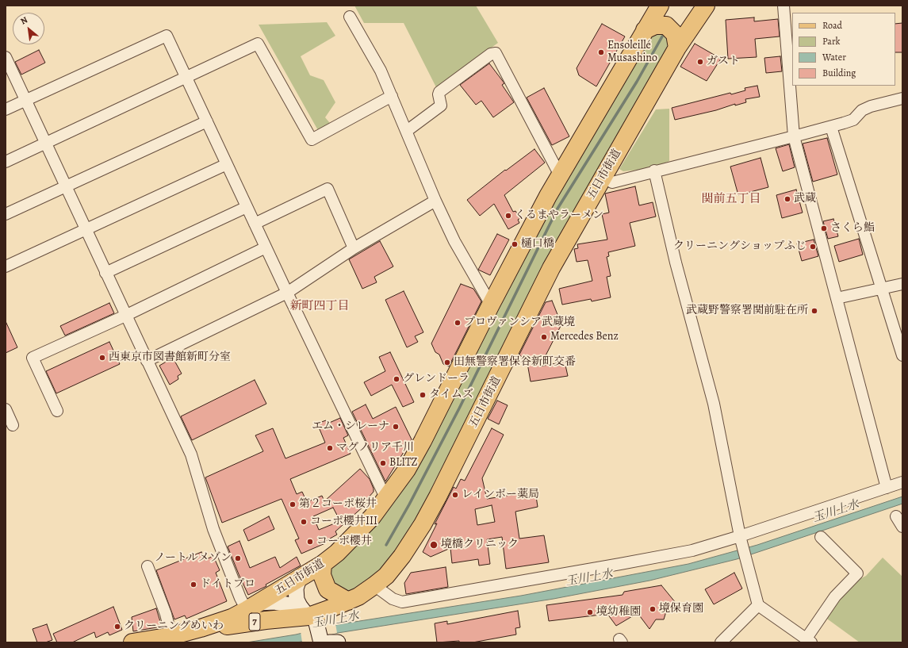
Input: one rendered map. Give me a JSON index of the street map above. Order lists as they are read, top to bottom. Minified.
{"streets":{"main road":["五日市街道","7"]},"districts":["関前五丁目","新町四丁目"],"water":["玉川上水"],"places":["Ensoleillé Musashino","ガスト","武蔵","くるまやラーメン","さくら鮨","樋口橋","クリーニングショップふじ","武蔵野警察署関前駐在所","プロヴァンシア武蔵境","Mercedes Benz","西東京市図書館新町分室","田無警察署保谷新町交番","グレンドーラ","タイムズ","エム・シレーナ","マグノリア千川","BLITZ","レインボー薬局","第２コーポ桜井","コーポ櫻井III","コーポ櫻井","境橋クリニック","ノートルメゾン","ドイトプロ","境保育園","境幼稚園","クリーニングめいわ"],"legend":["Road","Park","Water","Building"],"north":"top left"}
